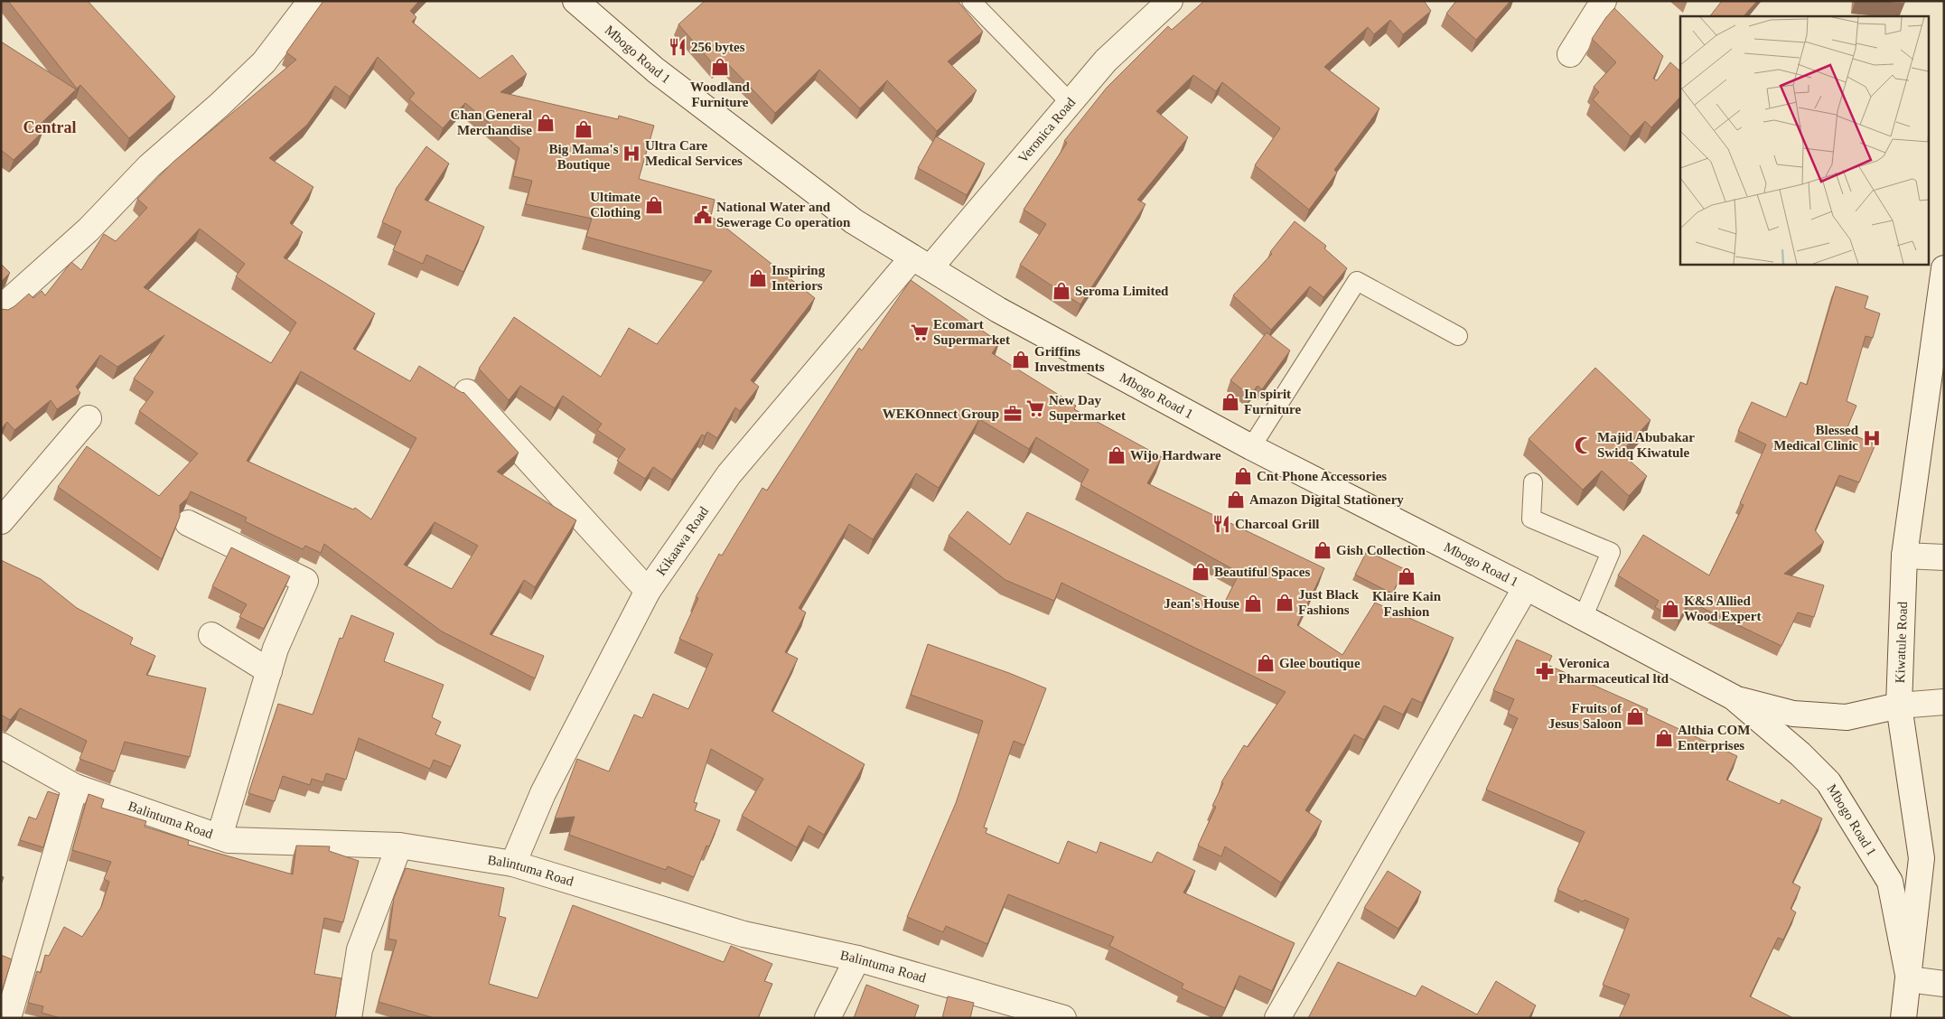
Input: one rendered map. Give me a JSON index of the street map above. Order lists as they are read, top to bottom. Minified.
{"streets":{"street":["Mbogo Road 1","Veronica Road","Kikaawa Road","Kiwatule Road","Balintuma Road"]},"crossings":[["Mbogo Road 1","Veronica Road"],["Mbogo Road 1","Kikaawa Road"],["Mbogo Road 1","Kiwatule Road"],["Veronica Road","Kikaawa Road"],["Kikaawa Road","Balintuma Road"]],"districts":["Central"],"places":{"restaurant":["256 bytes","Charcoal Grill"],"shop":["Woodland Furniture","Chan General Merchandise","Big Mama's Boutique","Ultimate Clothing","Inspiring Interiors","Seroma Limited","Griffins Investments","In spirit Furniture","Wijo Hardware","Cnt Phone Accessories","Amazon Digital Stationery","Gish Collection","Beautiful Spaces","Klaire Kain Fashion","Just Black Fashions","Jean's House","K&S Allied Wood Expert","Glee boutique","Fruits of Jesus Saloon","Althia COM Enterprises"],"hospital":["Ultra Care Medical Services","Blessed Medical Clinic"],"public building":["National Water and Sewerage Co operation"],"supermarket":["Ecomart Supermarket","New Day Supermarket"],"office":["WEKOnnect Group"],"mosque":["Majid Abubakar Swidq Kiwatule"],"pharmacy":["Veronica Pharmaceutical ltd"]}}
